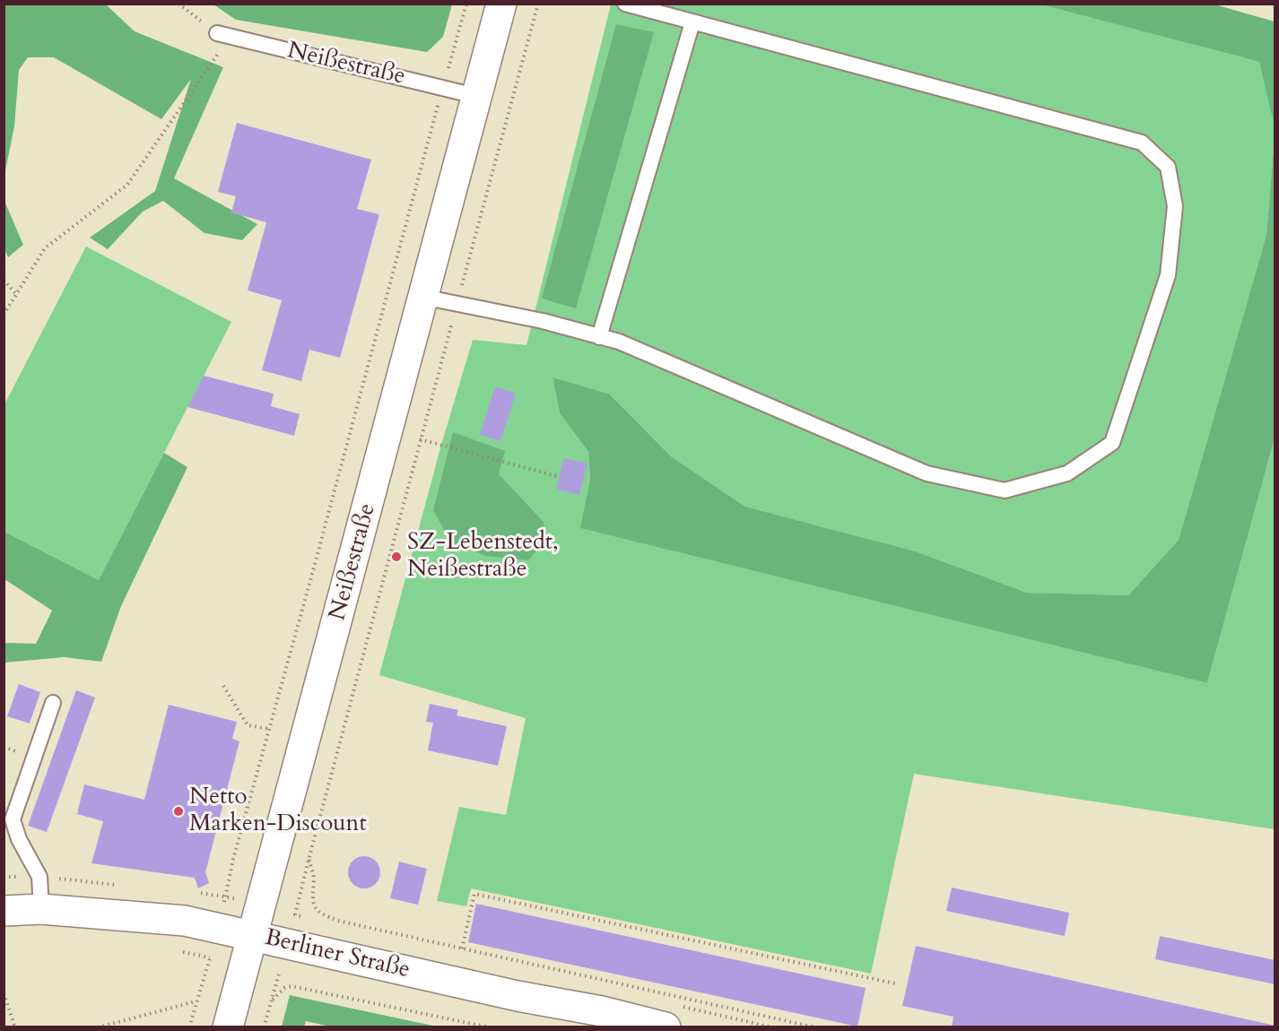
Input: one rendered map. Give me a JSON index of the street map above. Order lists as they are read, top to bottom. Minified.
{"streets":{"street":["Neißestraße","Berliner Straße"]},"crossings":[["Neißestraße","Berliner Straße"]],"places":["SZ-Lebenstedt, Neißestraße","Netto Marken-Discount"]}
